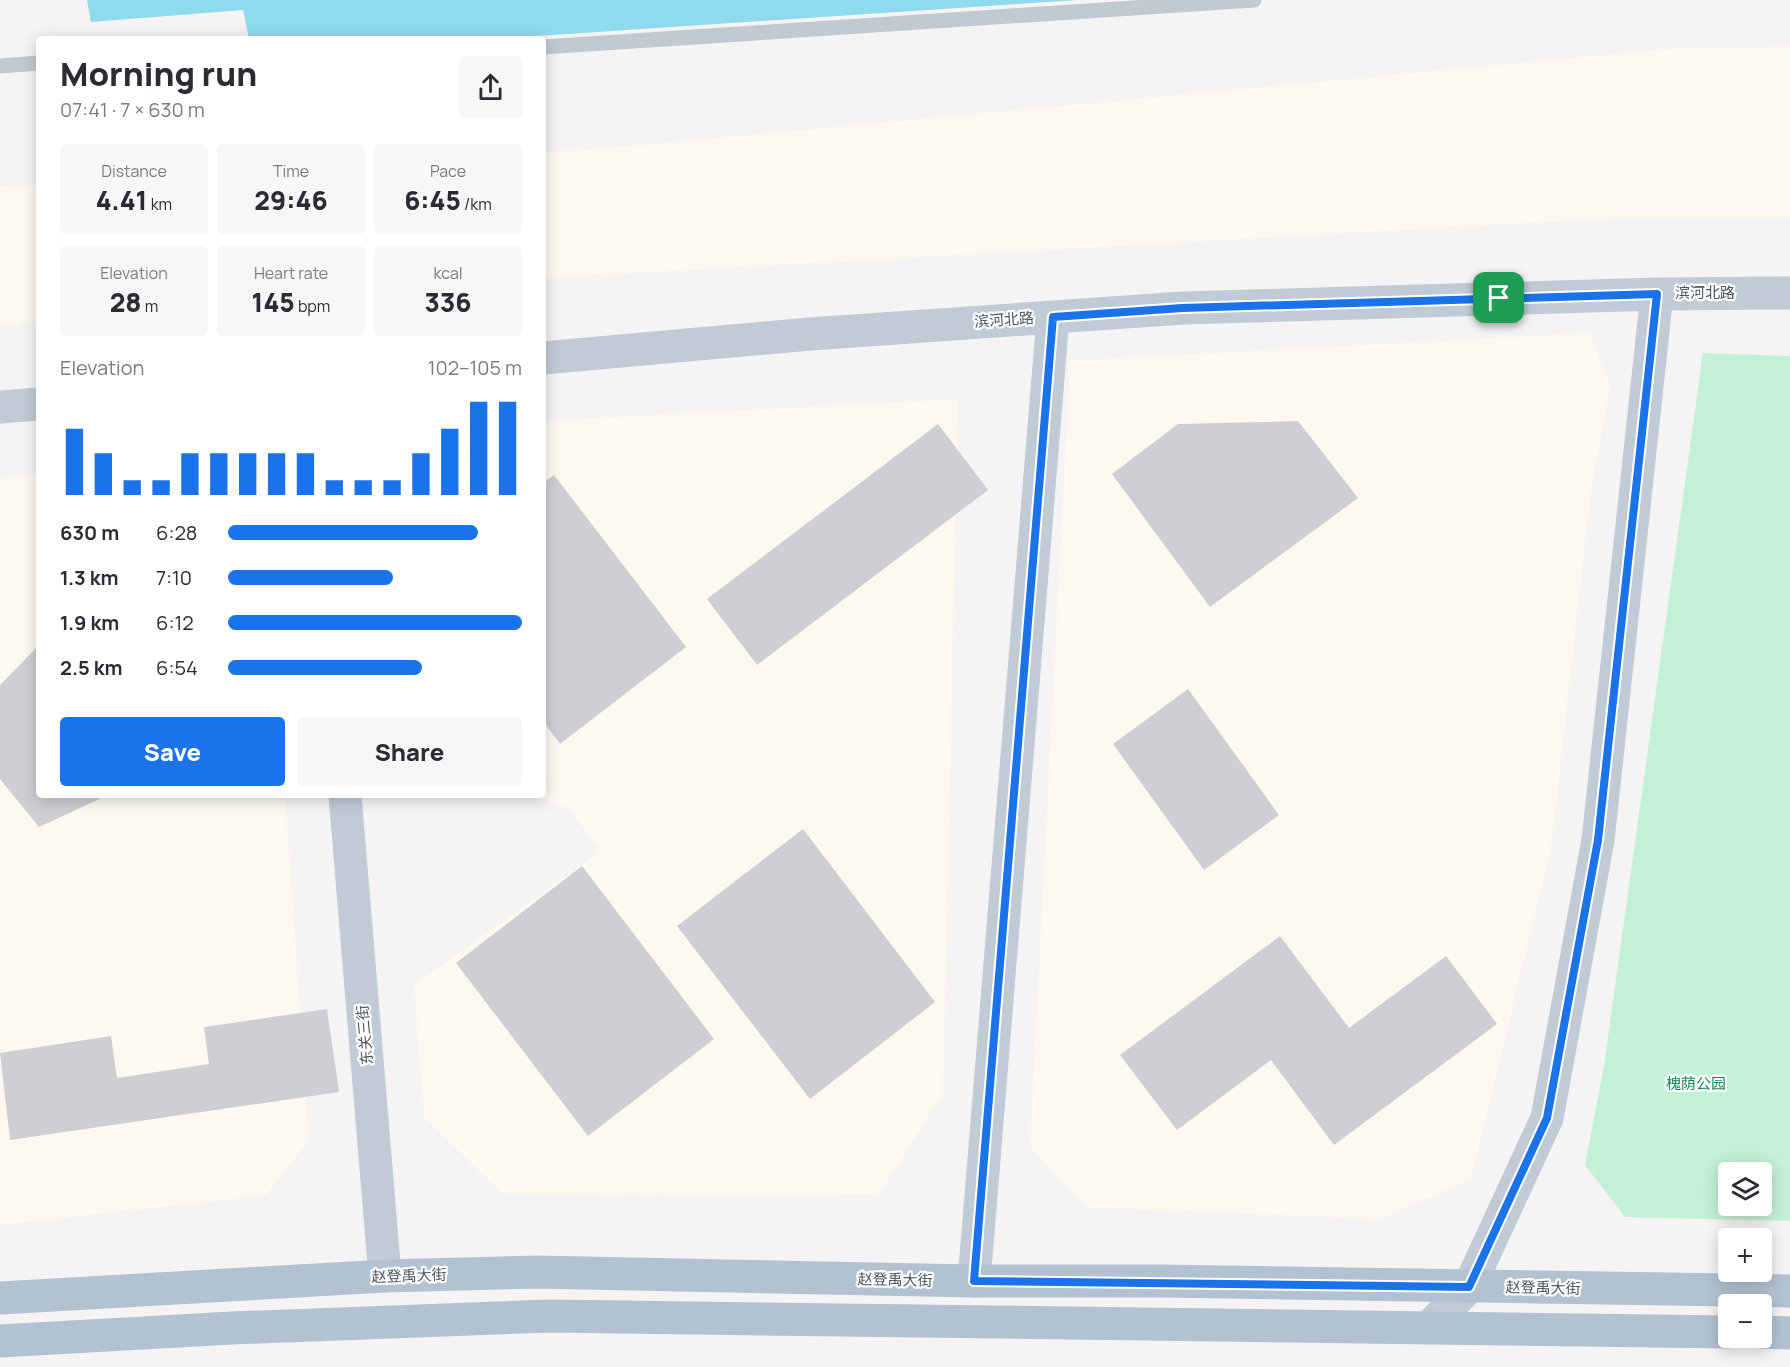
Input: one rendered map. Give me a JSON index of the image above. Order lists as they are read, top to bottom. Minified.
{"streets":{"main road":["赵登禹大街"],"street":["滨河北路","东关三街"]},"crossings":[["东关三街","赵登禹大街"]],"parks":["槐荫公园"],"page":{"heading":["Morning run","07:41 · 7 × 630 m"],"stats":[["Distance","4.41 km"],["Time","29:46"],["Pace","6:45 /km"],["Elevation","28 m"],["Heart rate","145 bpm"],["kcal","336"]],"chart":["Elevation","102–105 m"],"list":[{"name":"630 m","note":"6:28"},{"name":"1.3 km","note":"7:10"},{"name":"1.9 km","note":"6:12"},{"name":"2.5 km","note":"6:54"}],"buttons":["Save","Share"],"map_buttons":["+","−"]}}
